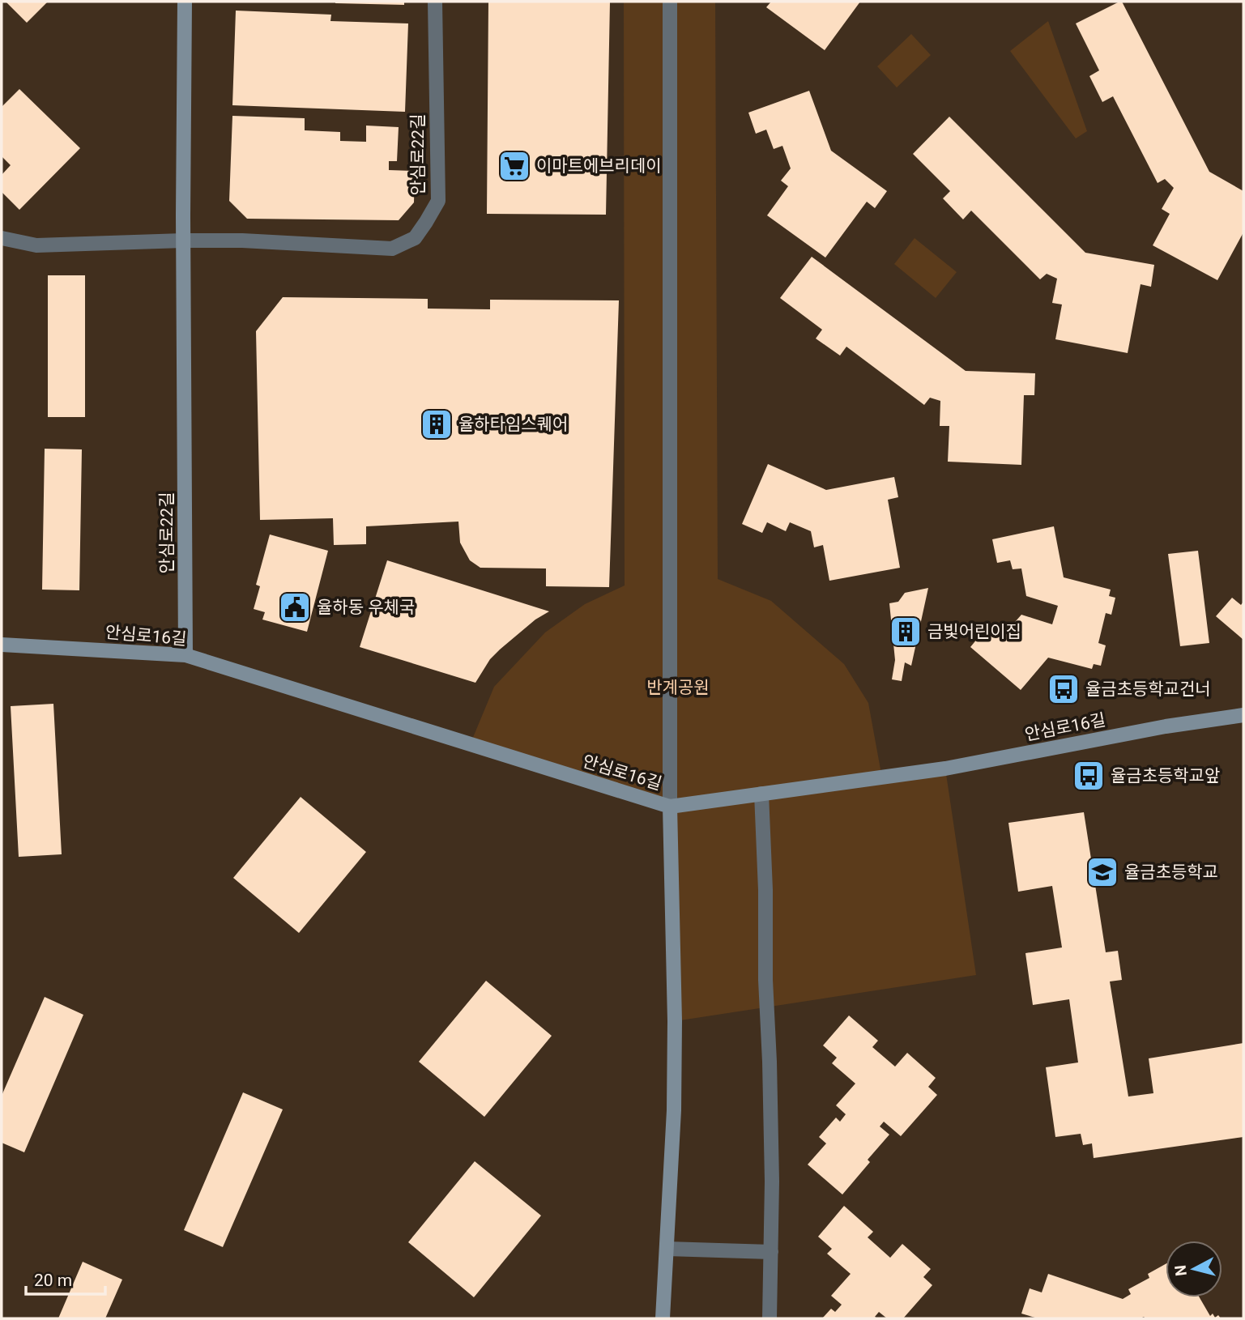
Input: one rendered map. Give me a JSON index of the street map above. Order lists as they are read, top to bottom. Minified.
{"streets":{"main road":["안심로22길","안심로16길"]},"crossings":[["안심로22길","안심로16길"]],"parks":["반계공원"],"places":{"supermarket":["이마트에브리데이"],"building":["율하타임스퀘어","금빛어린이집"],"public building":["율하동 우체국"],"bus stop":["율금초등학교건너","율금초등학교앞"],"school or university":["율금초등학교"]},"scale_bar":"20 m","north":"left"}
